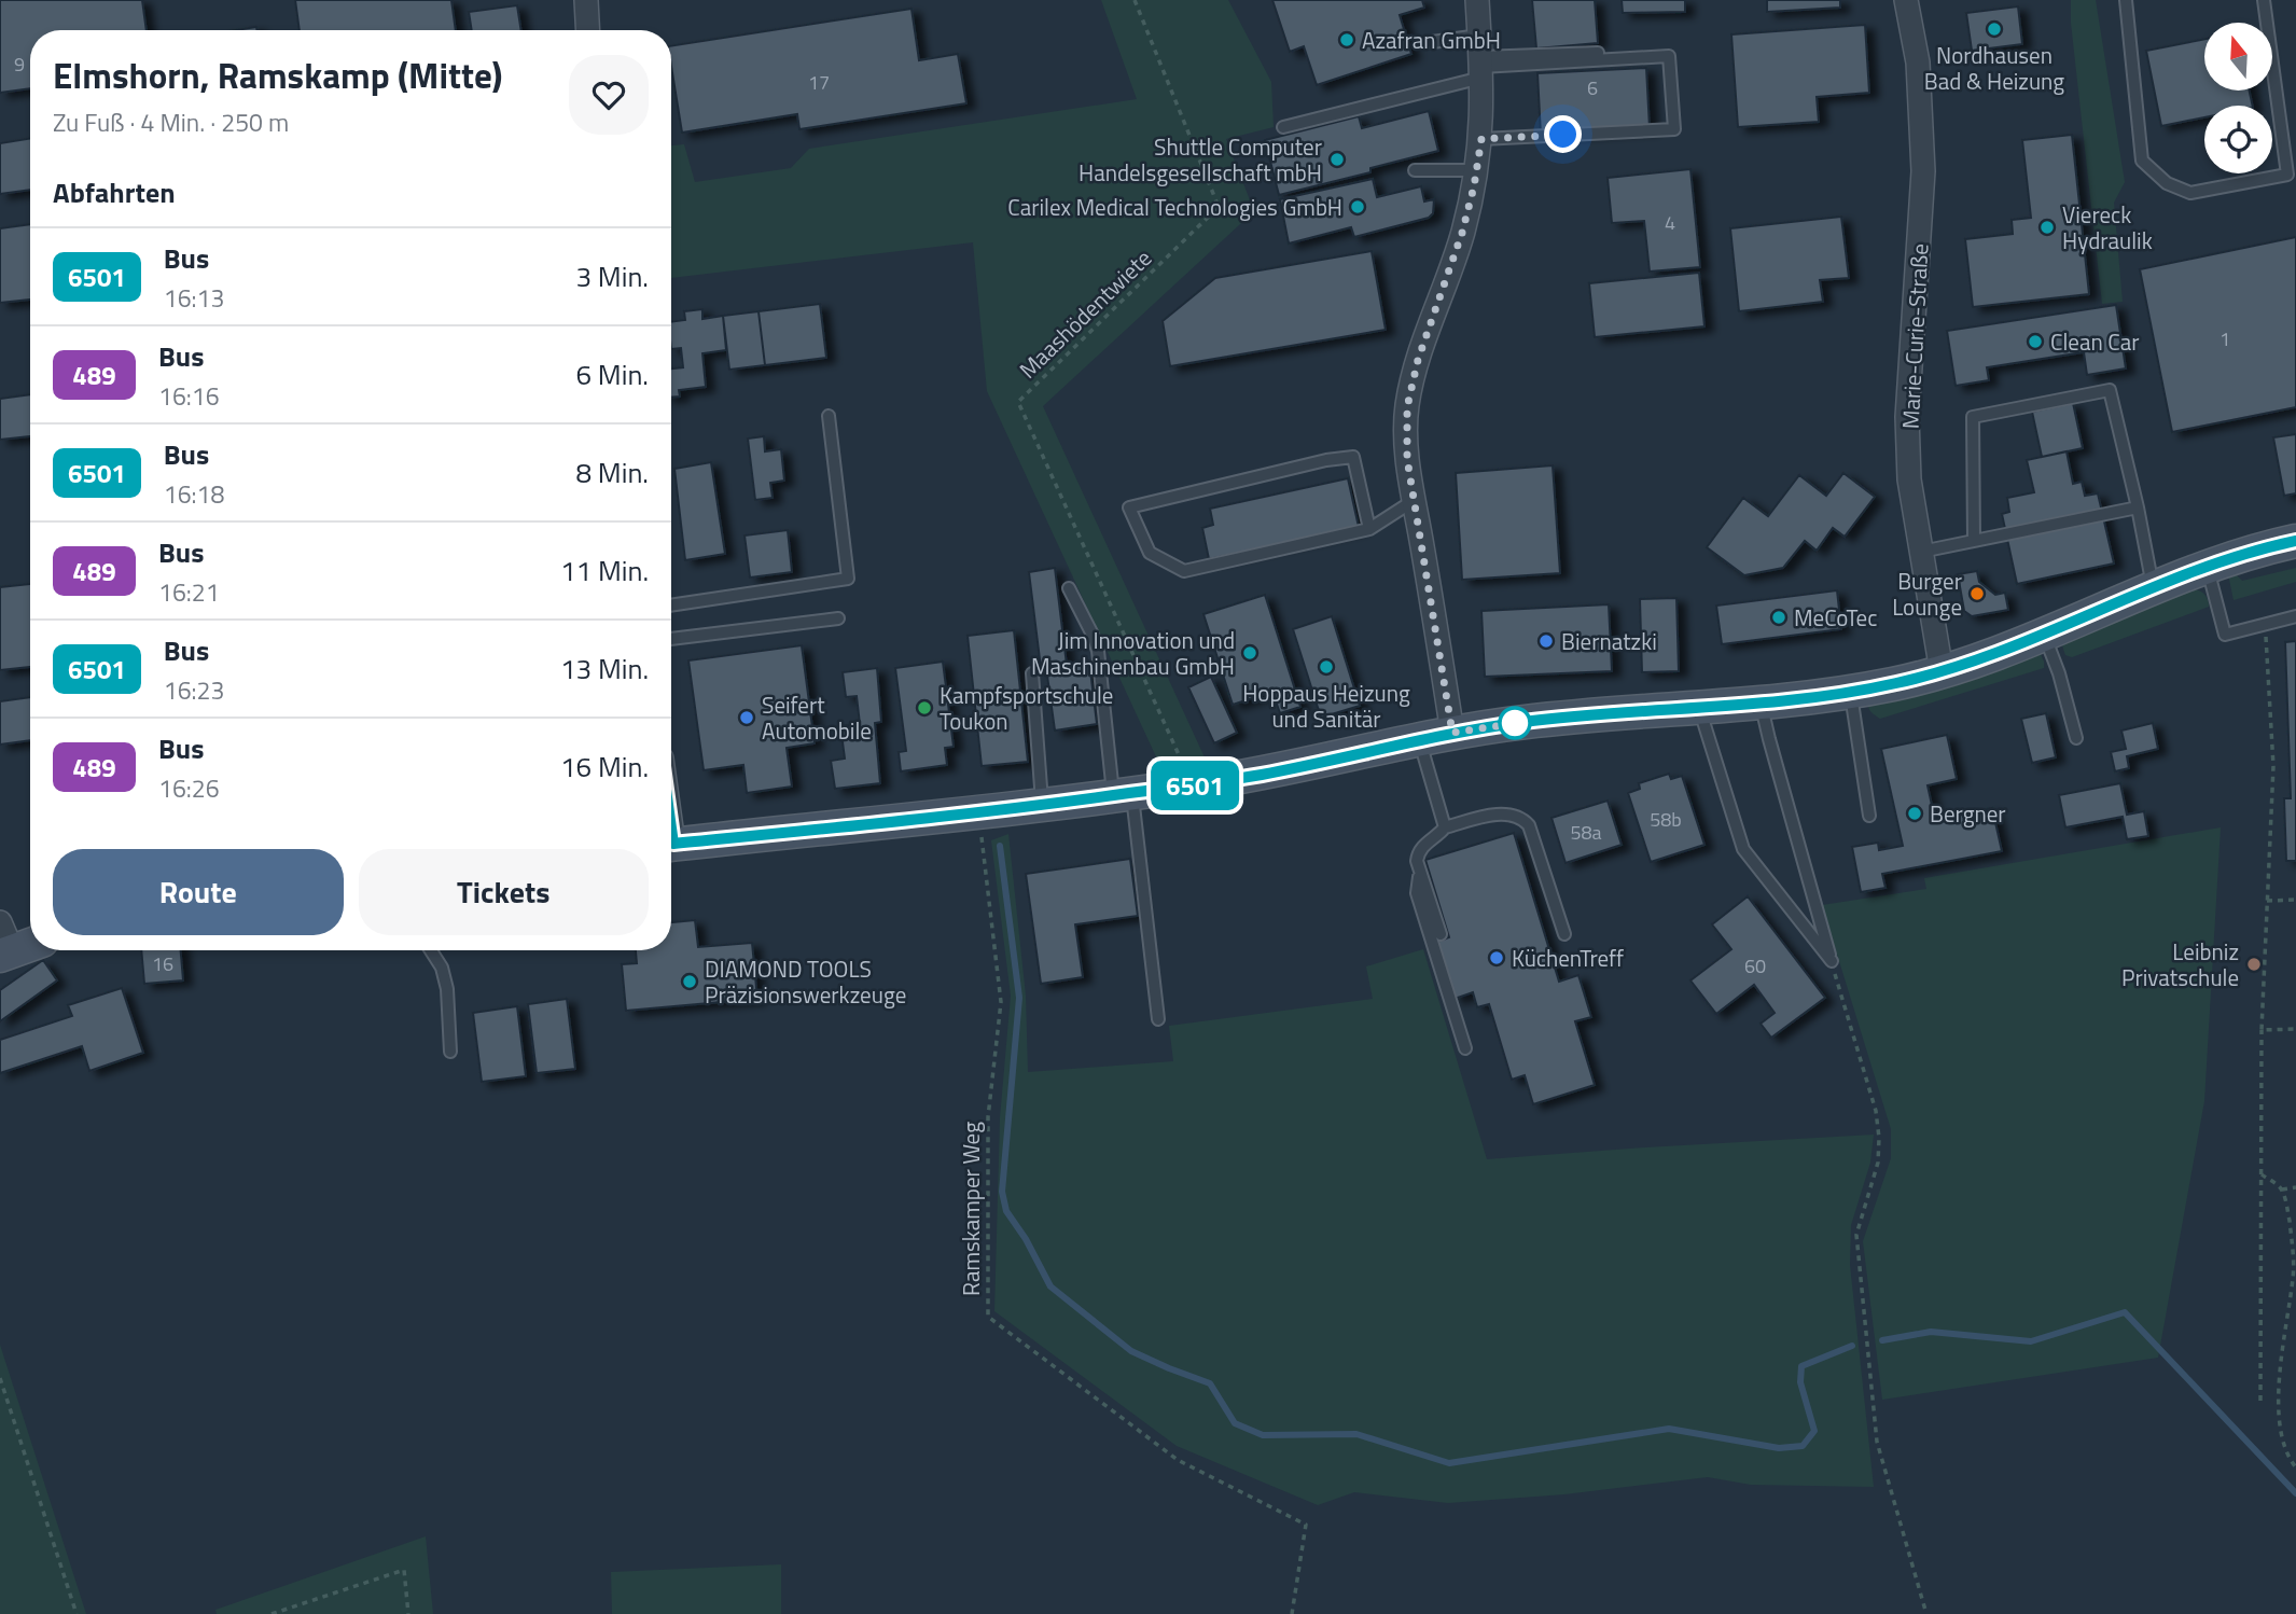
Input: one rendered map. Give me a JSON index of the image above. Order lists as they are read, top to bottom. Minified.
{"streets":{"street":["Marie-Curie-Straße"],"path":["Maashödentwiete","Ramskamper Weg"]},"places":["Nordhausen Bad & Heizung","Azafran GmbH","Shuttle Computer Handelsgesellschaft mbH","Carilex Medical Technologies GmbH","Viereck Hydraulik","Clean Car","Burger Lounge","MeCoTec","Biernatzki","Jim Innovation und Maschinenbau GmbH","Hoppaus Heizung und Sanitär","Kampfsportschule Toukon","Seifert Automobile","Bergner","KüchenTreff","Leibniz Privatschule","DIAMOND TOOLS Präzisionswerkzeuge"],"lines":["bus line 6501"],"house_numbers":["9","17","6","4","1","58b","58a","16","60"],"north":"top","page":{"on_map":"6501","heading":[["Elmshorn, Ramskamp (Mitte)","Zu Fuß · 4 Min. · 250 m"],"Abfahrten"],"list":[{"mark":"6501","name":"Bus","note":"16:13","value":"3 Min."},{"mark":"489","name":"Bus","note":"16:16","value":"6 Min."},{"mark":"6501","name":"Bus","note":"16:18","value":"8 Min."},{"mark":"489","name":"Bus","note":"16:21","value":"11 Min."},{"mark":"6501","name":"Bus","note":"16:23","value":"13 Min."},{"mark":"489","name":"Bus","note":"16:26","value":"16 Min."}],"buttons":["Route","Tickets"]}}
